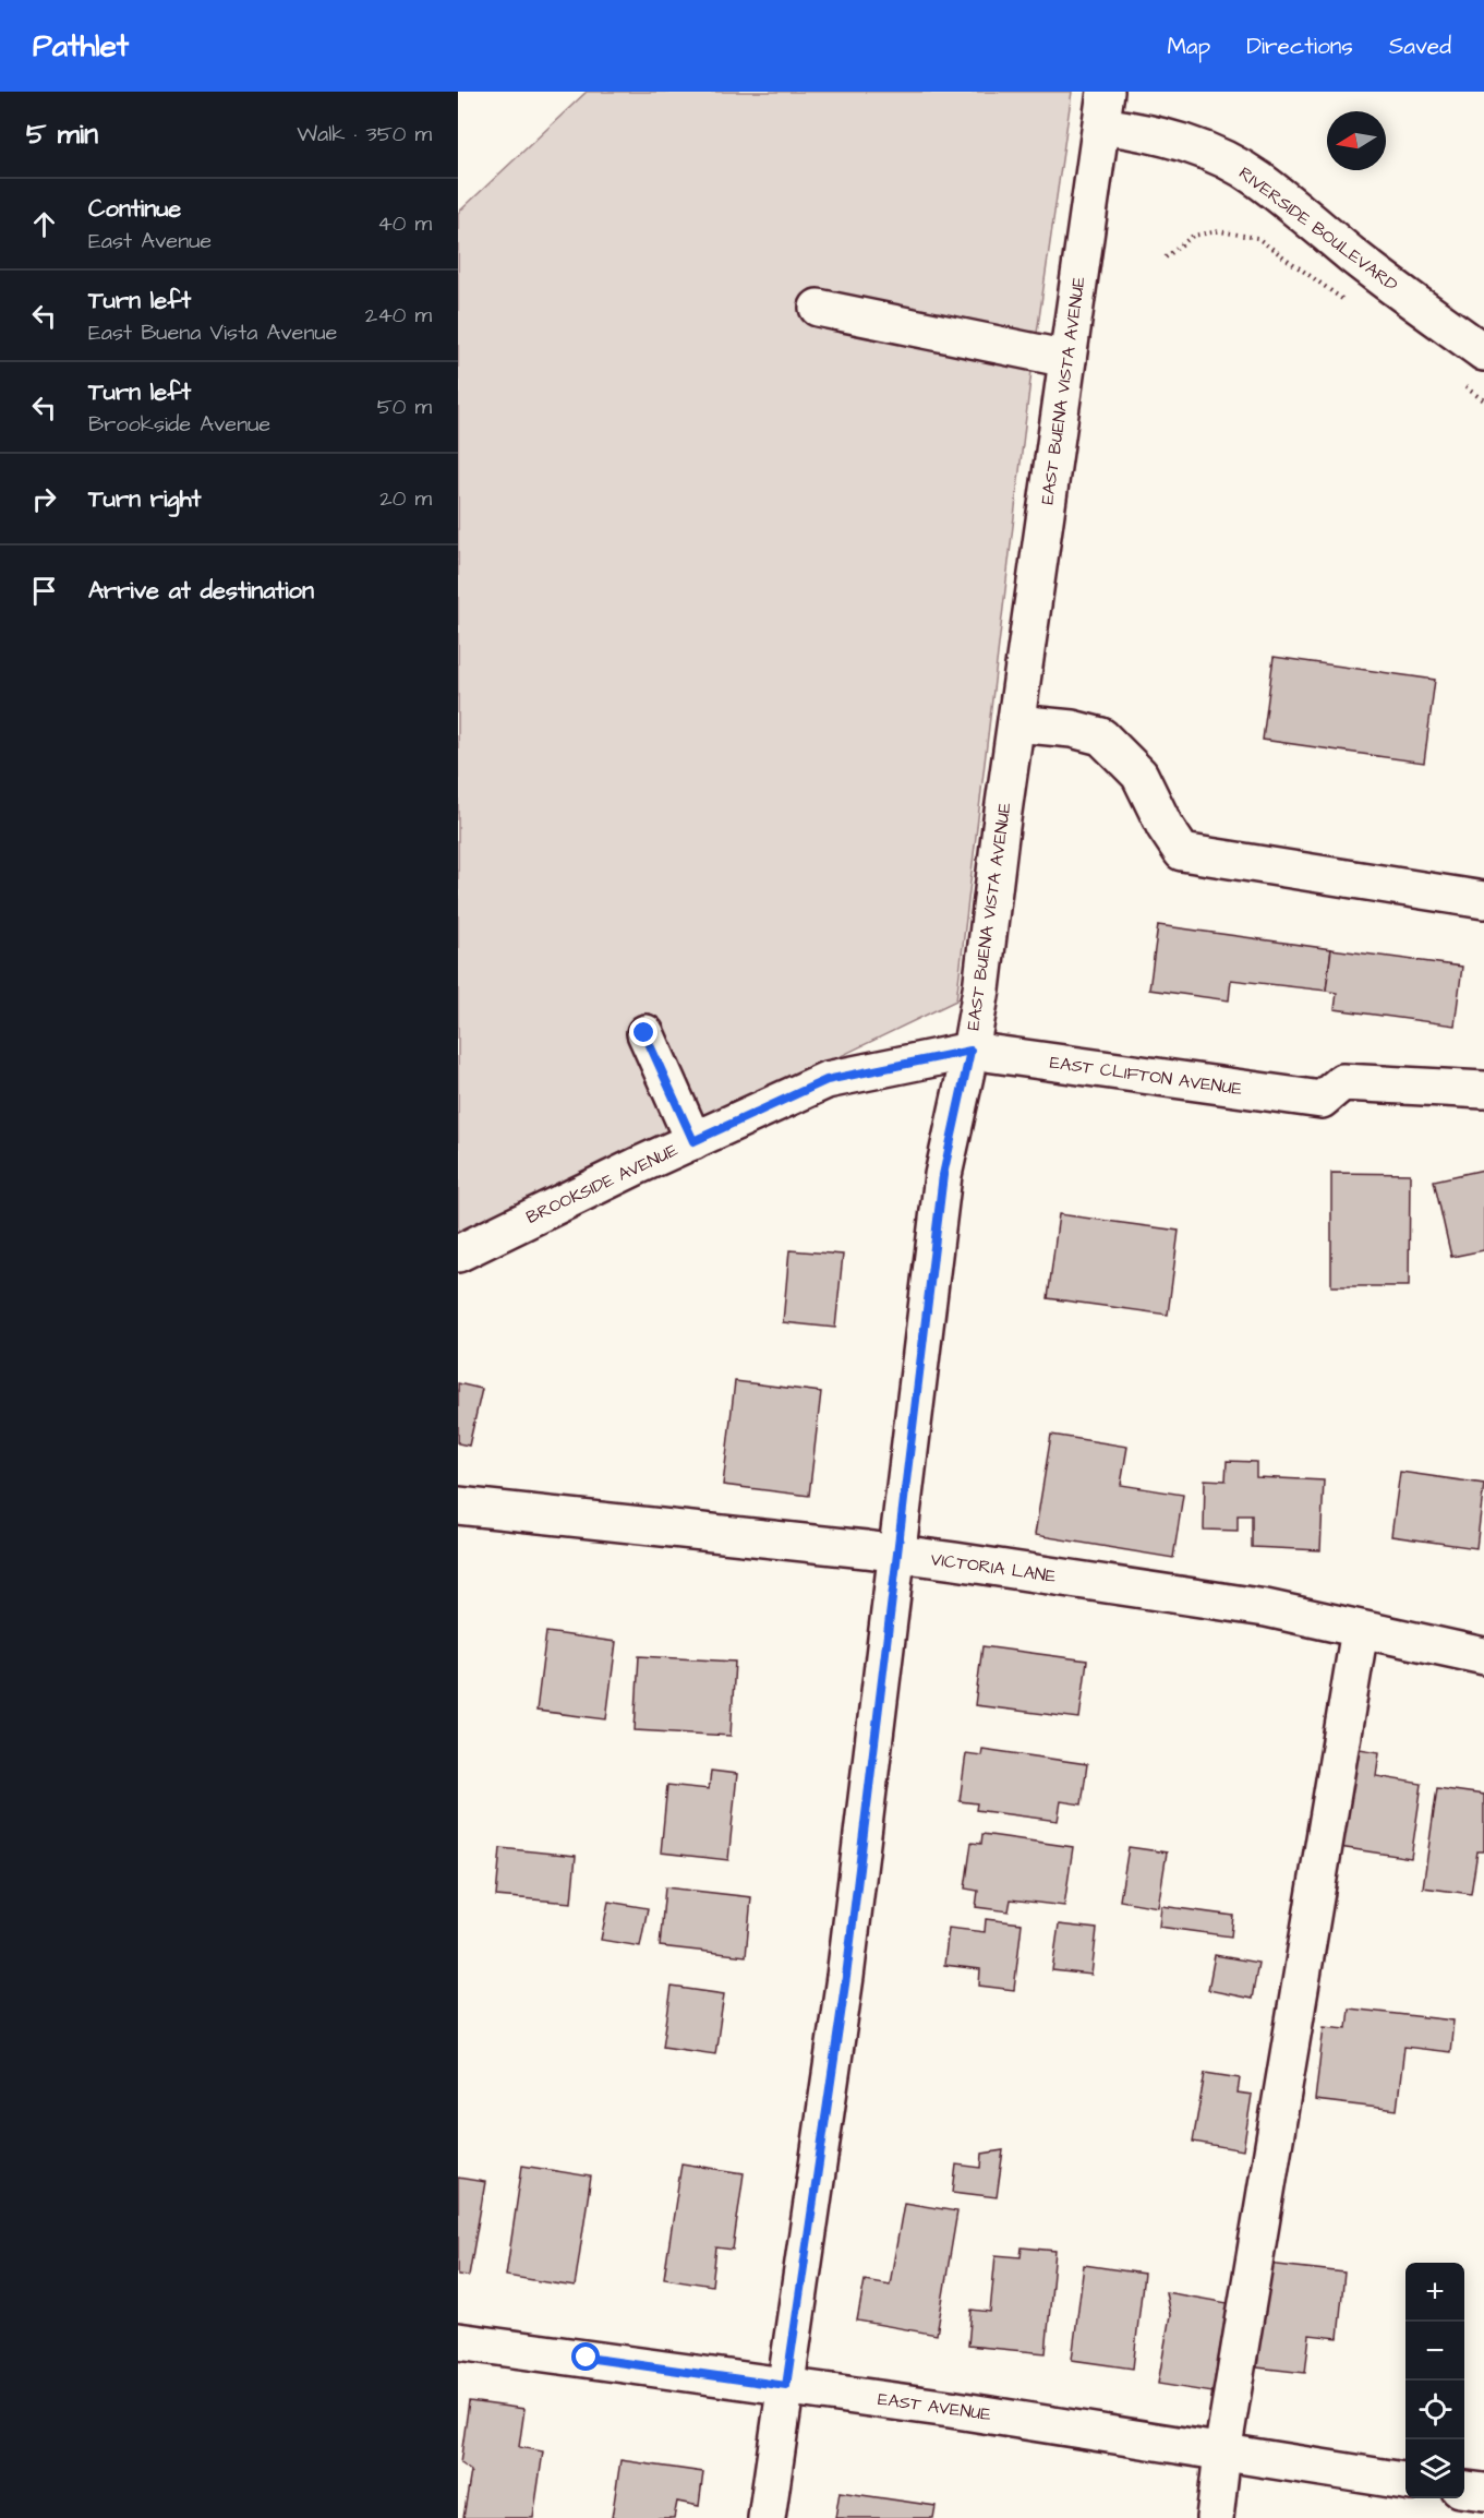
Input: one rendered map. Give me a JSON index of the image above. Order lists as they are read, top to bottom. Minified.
{"streets":{"street":["RIVERSIDE BOULEVARD","EAST BUENA VISTA AVENUE","EAST CLIFTON AVENUE","BROOKSIDE AVENUE","VICTORIA LANE","EAST AVENUE"]},"crossings":[["RIVERSIDE BOULEVARD","EAST BUENA VISTA AVENUE"],["EAST BUENA VISTA AVENUE","EAST CLIFTON AVENUE"],["EAST BUENA VISTA AVENUE","BROOKSIDE AVENUE"],["EAST BUENA VISTA AVENUE","VICTORIA LANE"],["EAST BUENA VISTA AVENUE","EAST AVENUE"],["EAST CLIFTON AVENUE","BROOKSIDE AVENUE"]],"north":"left","page":{"header":"Pathlet","nav":["Map","Directions","Saved"],"heading":["5 min","Walk · 350 m"],"list":[["Continue","East Avenue","40 m"],["Turn left","East Buena Vista Avenue","240 m"],["Turn left","Brookside Avenue","50 m"],["Turn right","20 m"],"Arrive at destination"],"map_buttons":["+","−"]}}
